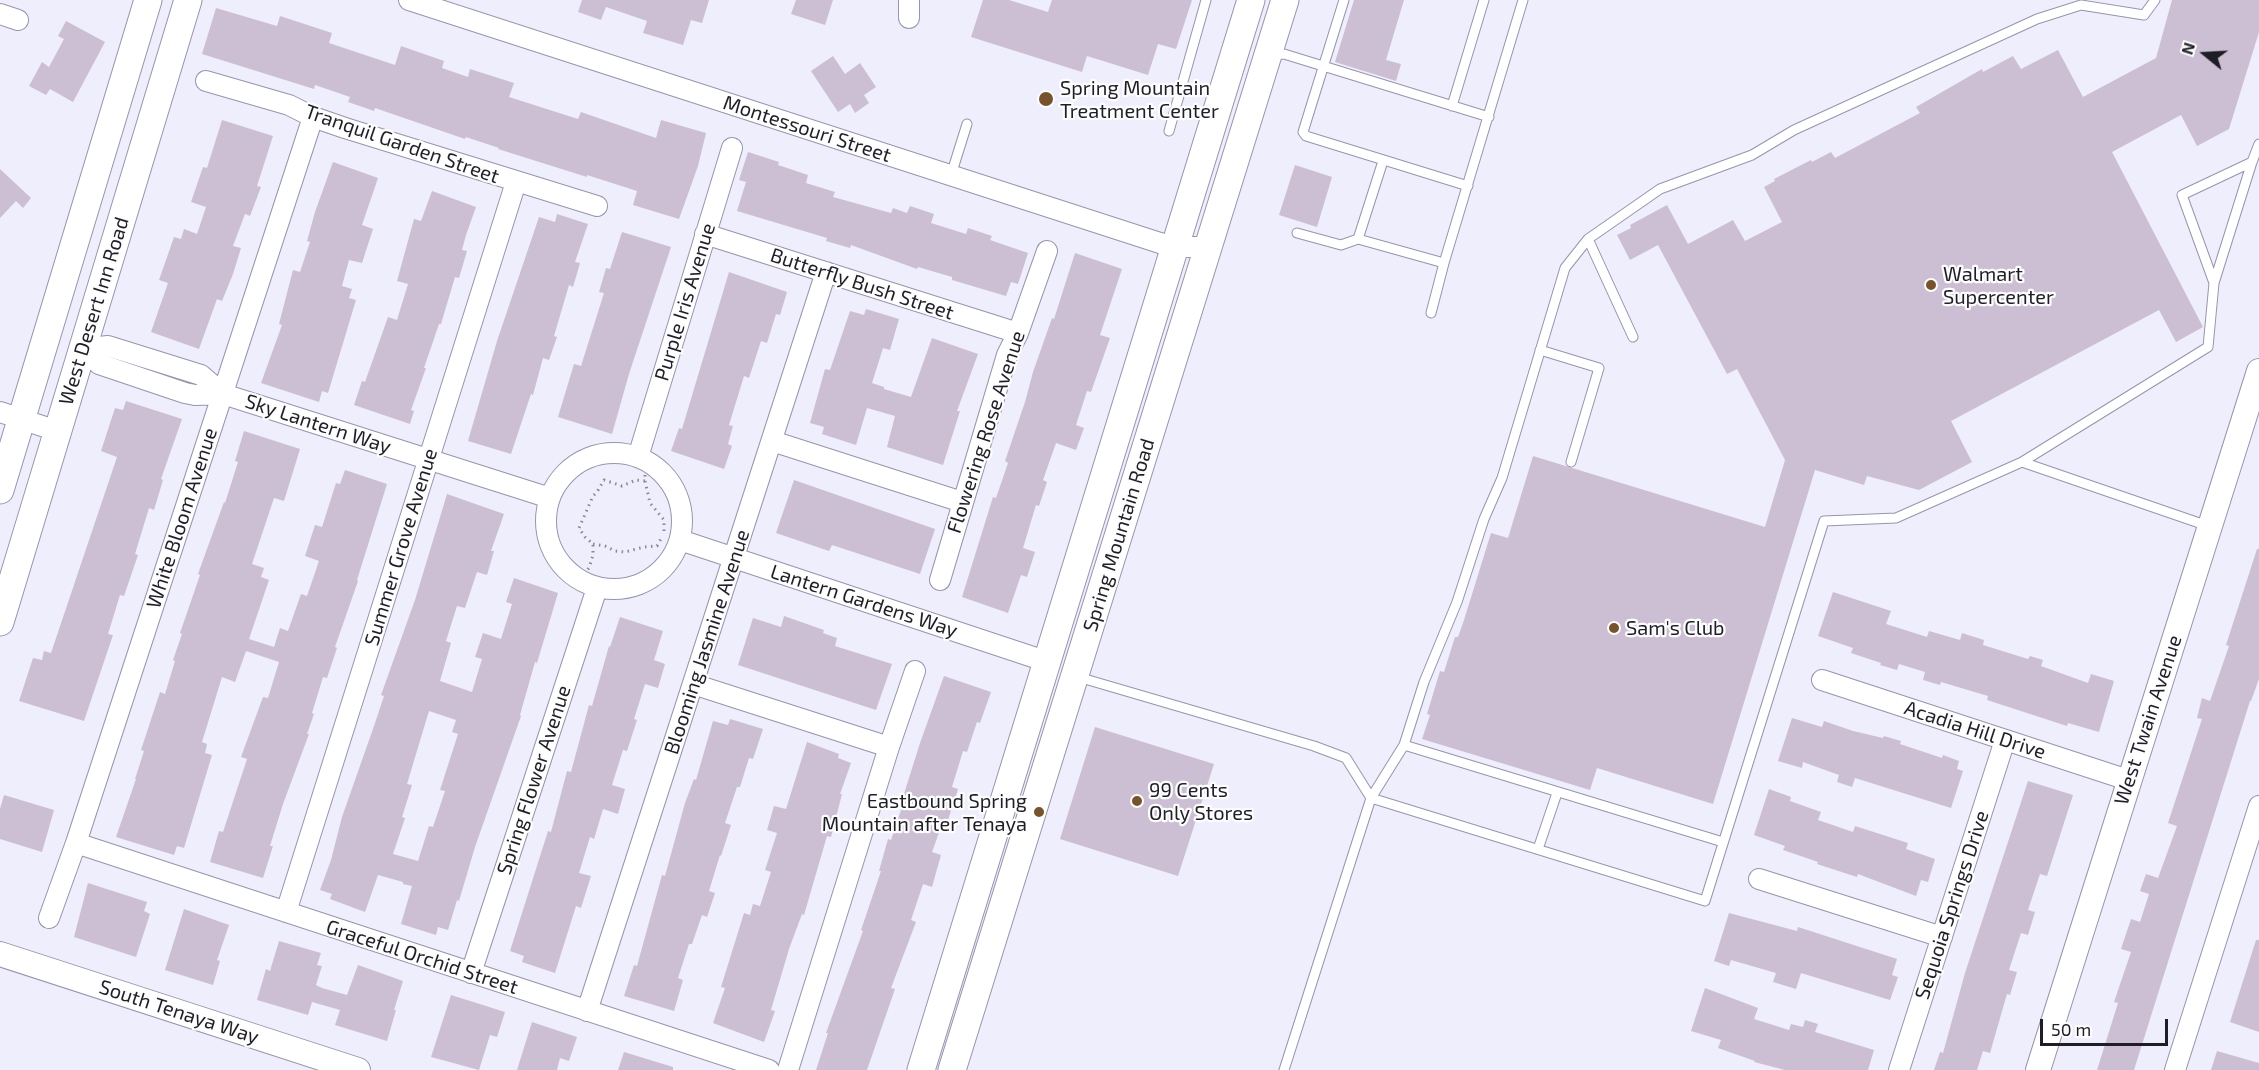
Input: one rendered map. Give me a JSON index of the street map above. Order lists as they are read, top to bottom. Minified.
{"streets":{"main road":["West Desert Inn Road","Spring Mountain Road"],"street":["Montessouri Street","Tranquil Garden Street","Butterfly Bush Street","Purple Iris Avenue","Sky Lantern Way","Flowering Rose Avenue","White Bloom Avenue","Summer Grove Avenue","Lantern Gardens Way","Blooming Jasmine Avenue","West Twain Avenue","Acadia Hill Drive","Spring Flower Avenue","Sequoia Springs Drive","Graceful Orchid Street","South Tenaya Way"]},"crossings":[["Montessouri Street","Spring Mountain Road"],["Tranquil Garden Street","White Bloom Avenue"],["Tranquil Garden Street","Summer Grove Avenue"],["Butterfly Bush Street","Purple Iris Avenue"],["Butterfly Bush Street","Flowering Rose Avenue"],["Butterfly Bush Street","Blooming Jasmine Avenue"],["West Desert Inn Road","Sky Lantern Way"],["Sky Lantern Way","White Bloom Avenue"],["Sky Lantern Way","Summer Grove Avenue"],["White Bloom Avenue","Graceful Orchid Street"],["Spring Mountain Road","Lantern Gardens Way"],["Summer Grove Avenue","Graceful Orchid Street"],["Lantern Gardens Way","Blooming Jasmine Avenue"],["Blooming Jasmine Avenue","Graceful Orchid Street"],["West Twain Avenue","Acadia Hill Drive"],["Acadia Hill Drive","Sequoia Springs Drive"],["Spring Flower Avenue","Graceful Orchid Street"]],"places":["Spring Mountain Treatment Center","Walmart Supercenter","Sam's Club","99 Cents Only Stores","Eastbound Spring Mountain after Tenaya"],"scale_bar":"50 m","north":"left"}
